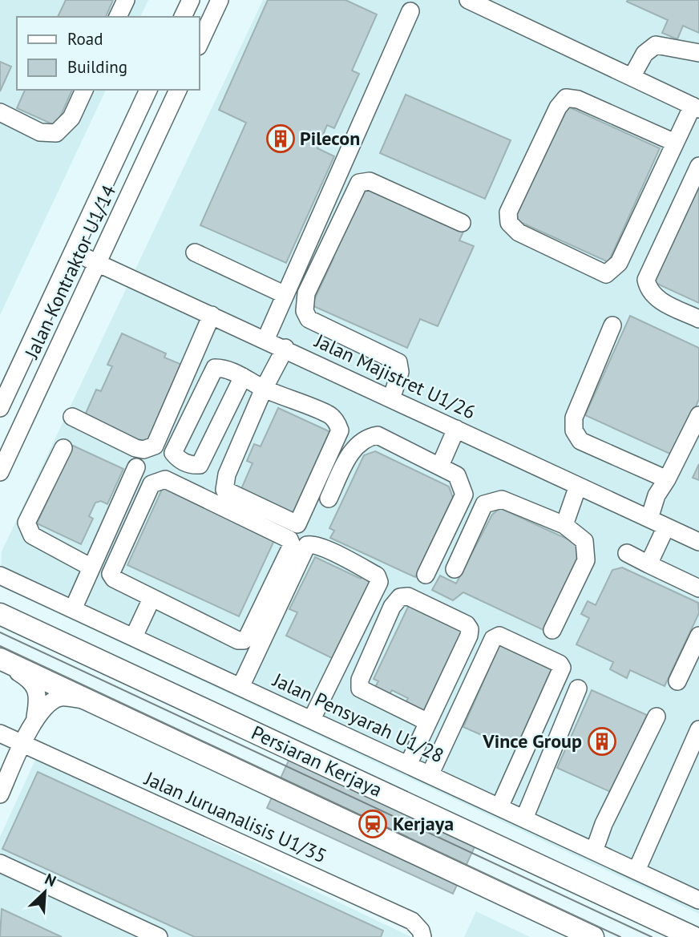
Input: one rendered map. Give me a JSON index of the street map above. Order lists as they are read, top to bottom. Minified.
{"streets":{"main road":["Persiaran Kerjaya"],"street":["Jalan Kontraktor U1/14","Jalan Majistret U1/26","Jalan Pensyarah U1/28","Jalan Juruanalisis U1/35"]},"crossings":[["Jalan Kontraktor U1/14","Jalan Majistret U1/26"]],"places":{"building":["Pilecon","Vince Group"],"station":["Kerjaya"]},"legend":["Road","Building"],"north":"top right"}
